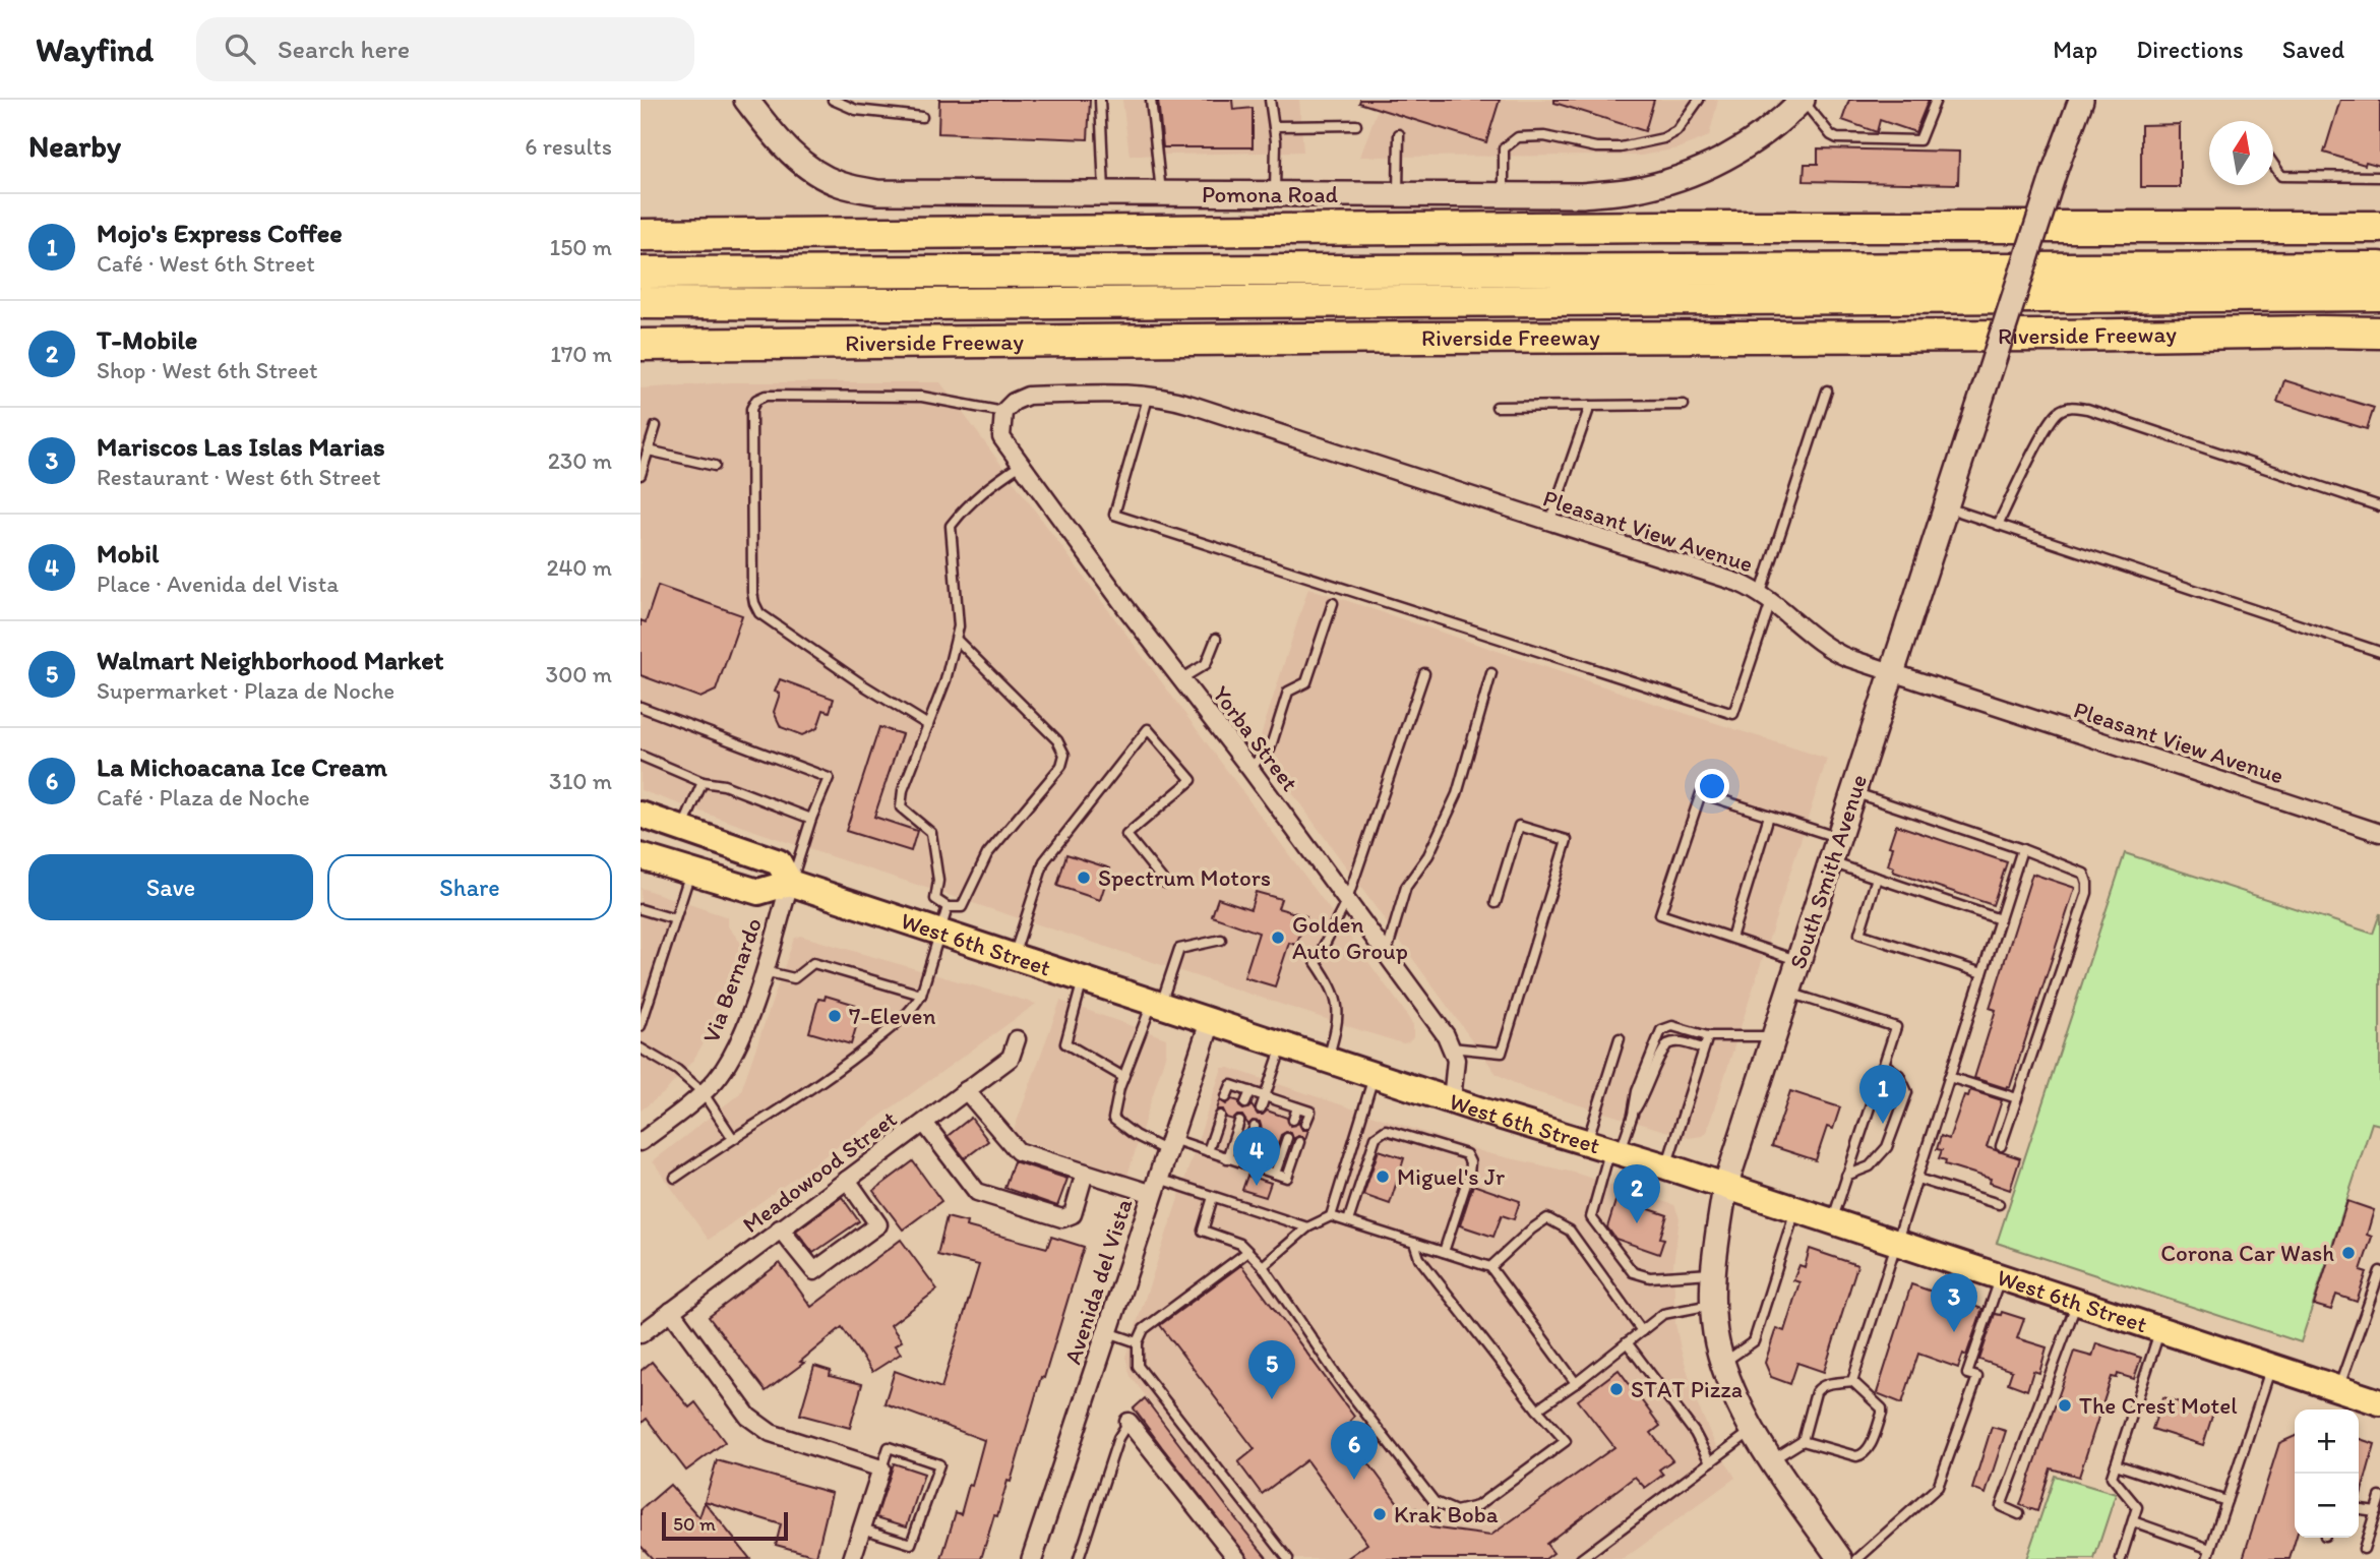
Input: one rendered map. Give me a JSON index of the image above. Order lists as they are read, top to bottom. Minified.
{"streets":{"highway":["Riverside Freeway"],"main road":["Pomona Road","South Smith Avenue","West 6th Street"],"street":["Pleasant View Avenue","Yorba Street","Via Bernardo","Meadowood Street","Avenida del Vista"]},"crossings":[["Pleasant View Avenue","Yorba Street"],["Pleasant View Avenue","South Smith Avenue"],["Yorba Street","West 6th Street"],["South Smith Avenue","West 6th Street"],["West 6th Street","Via Bernardo"],["West 6th Street","Avenida del Vista"]],"places":["Spectrum Motors","Golden Auto Group","7-Eleven","Miguel's Jr","Corona Car Wash","STAT Pizza","The Crest Motel","Krak Boba"],"scale_bar":"50 m","north":"top","page":{"header":"Wayfind","search":"Search here","nav":["Map","Directions","Saved"],"heading":["Nearby","6 results"],"list":[{"mark":"1","name":"Mojo's Express Coffee","note":"Café · West 6th Street","value":"150 m"},{"mark":"2","name":"T-Mobile","note":"Shop · West 6th Street","value":"170 m"},{"mark":"3","name":"Mariscos Las Islas Marias","note":"Restaurant · West 6th Street","value":"230 m"},{"mark":"4","name":"Mobil","note":"Place · Avenida del Vista","value":"240 m"},{"mark":"5","name":"Walmart Neighborhood Market","note":"Supermarket · Plaza de Noche","value":"300 m"},{"mark":"6","name":"La Michoacana Ice Cream","note":"Café · Plaza de Noche","value":"310 m"}],"buttons":["Save","Share"],"pins":["1","4","2","3","5","6"],"map_buttons":["+","−"],"scale":"50 m"}}
